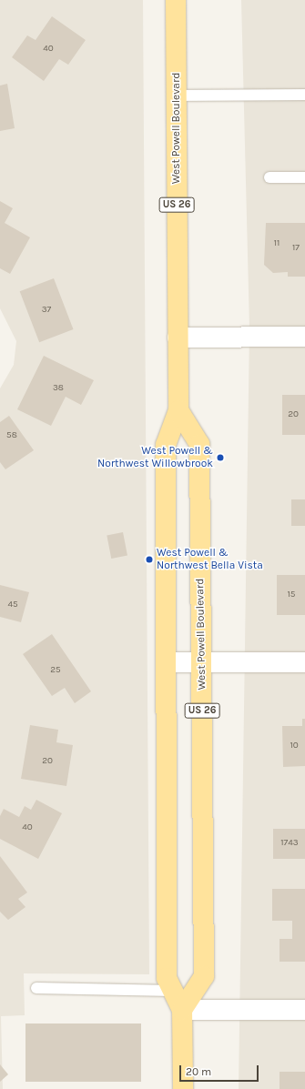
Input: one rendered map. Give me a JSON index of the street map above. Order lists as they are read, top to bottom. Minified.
{"streets":{"main road":["West Powell Boulevard","US 26"]},"places":["West Powell & Northwest Willowbrook","West Powell & Northwest Bella Vista"],"house_numbers":["40","11","17","37","38","20","58","15","45","25","10","20","40","1743"],"scale_bar":"20 m"}
